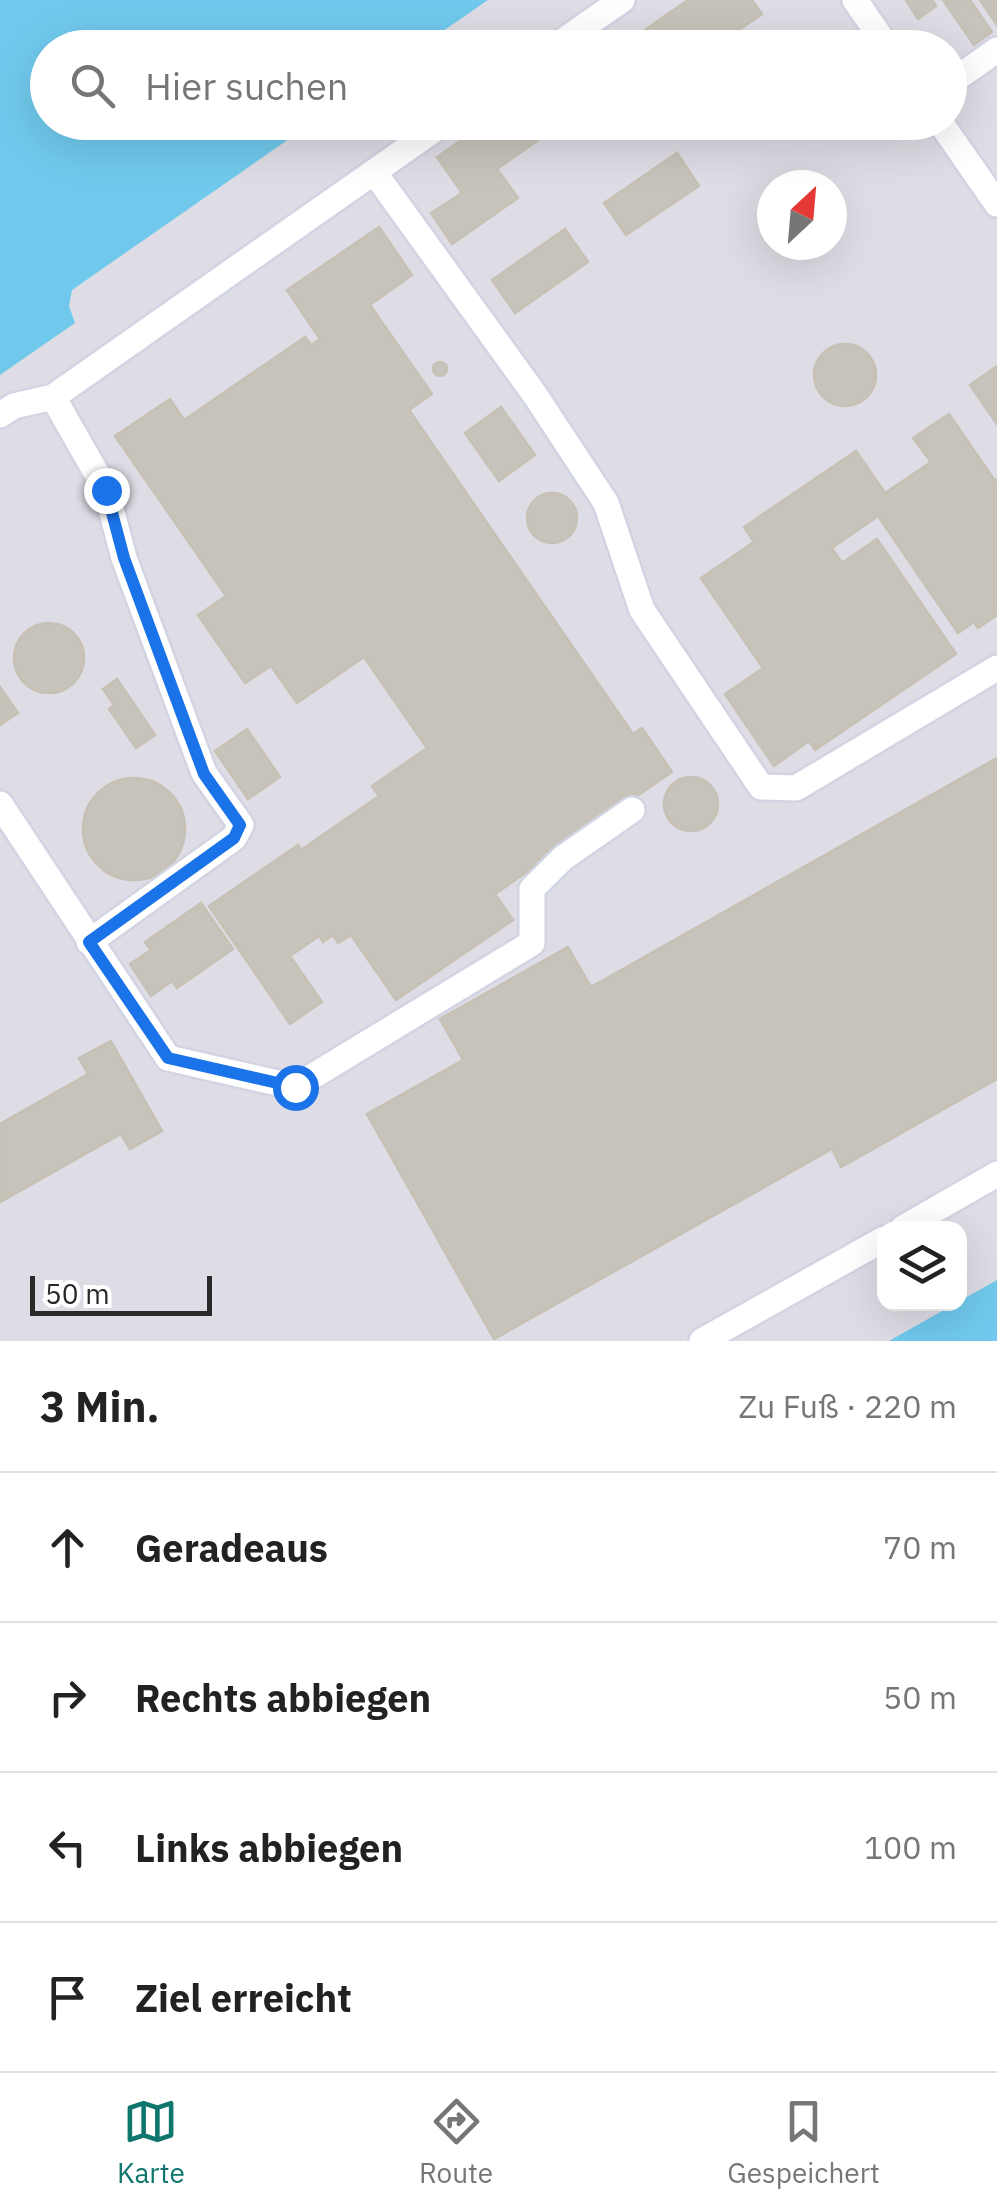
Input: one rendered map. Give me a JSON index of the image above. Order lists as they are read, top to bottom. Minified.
{"scale_bar":"50 m","north":"top right","page":{"search":"Hier suchen","scale":"50 m","heading":["3 Min.","Zu Fuß · 220 m"],"list":[["Geradeaus","70 m"],["Rechts abbiegen","50 m"],["Links abbiegen","100 m"],"Ziel erreicht"],"nav":["Karte","Route","Gespeichert"]}}
